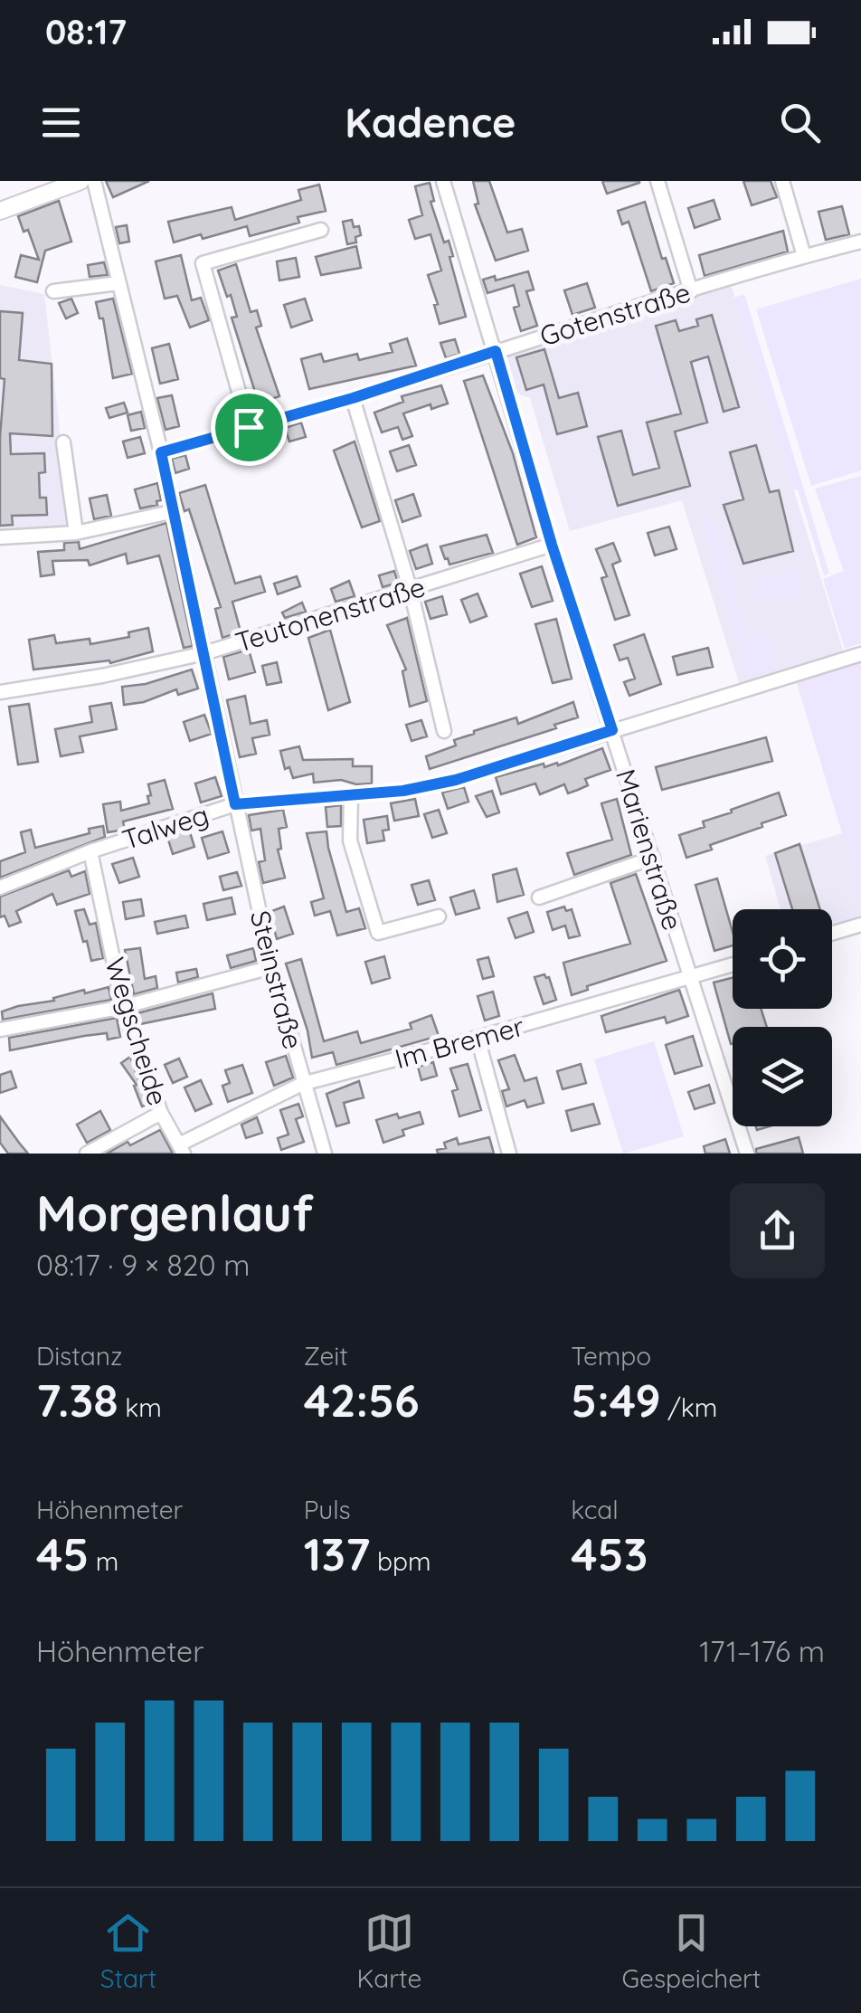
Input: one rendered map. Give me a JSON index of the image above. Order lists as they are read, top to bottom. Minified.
{"streets":{"street":["Gotenstraße","Teutonenstraße","Talweg","Marienstraße","Steinstraße","Wegscheide","Im Bremer"]},"crossings":[["Gotenstraße","Marienstraße"],["Gotenstraße","Steinstraße"],["Teutonenstraße","Marienstraße"],["Teutonenstraße","Steinstraße"],["Talweg","Marienstraße"],["Talweg","Steinstraße"],["Talweg","Wegscheide"],["Marienstraße","Im Bremer"],["Steinstraße","Im Bremer"],["Wegscheide","Im Bremer"]],"page":{"status":"08:17","header":"Kadence","heading":["Morgenlauf","08:17 · 9 × 820 m"],"stats":[["Distanz","7.38 km"],["Zeit","42:56"],["Tempo","5:49 /km"],["Höhenmeter","45 m"],["Puls","137 bpm"],["kcal","453"]],"chart":["Höhenmeter","171–176 m"],"tabs":["Start","Karte","Gespeichert"]}}
